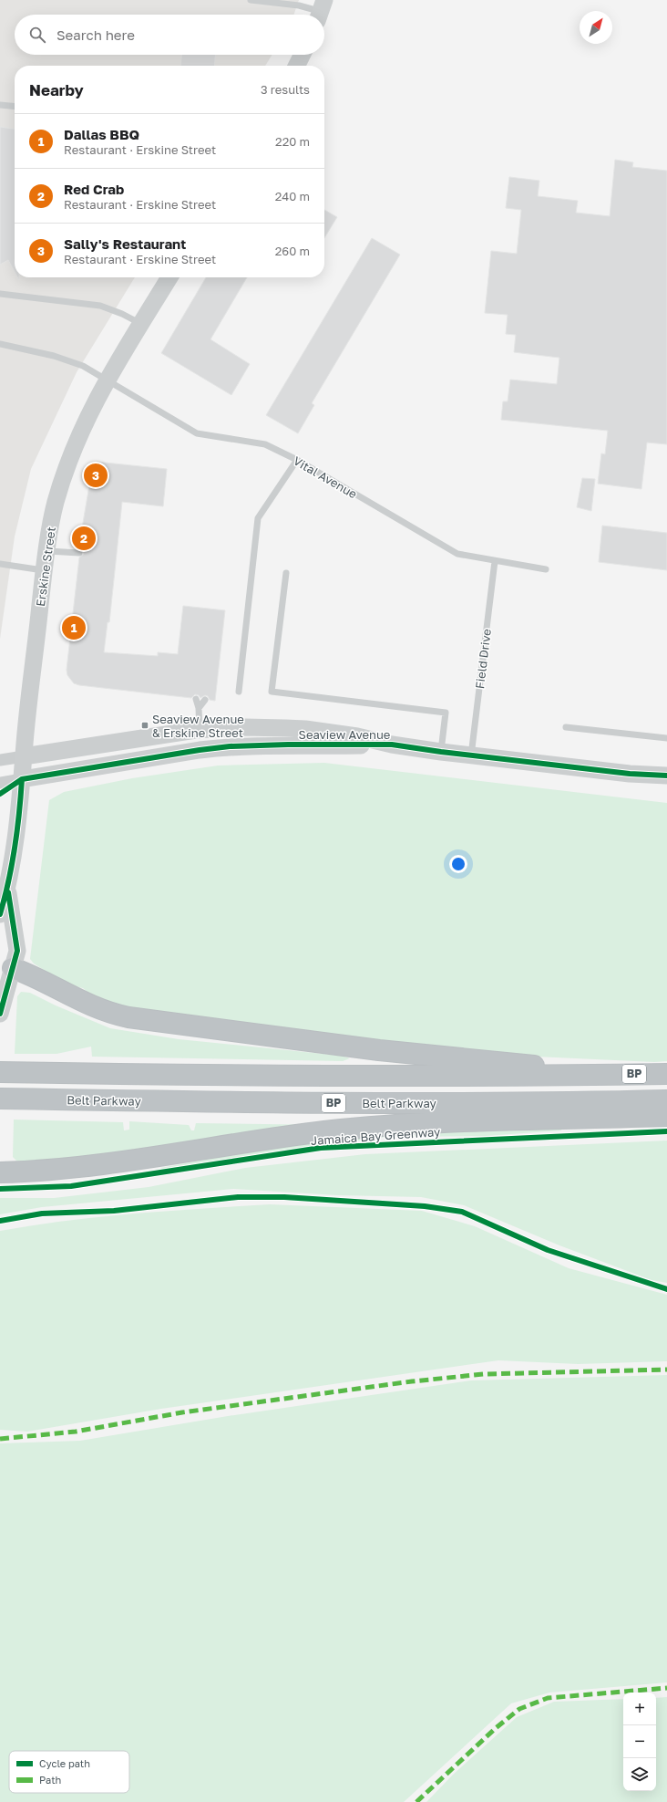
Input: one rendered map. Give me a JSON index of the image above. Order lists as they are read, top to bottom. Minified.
{"streets":{"highway":["BP","Belt Parkway"],"main road":["Erskine Street","Seaview Avenue"],"lane":["Vital Avenue","Field Drive"],"cycle path":["Jamaica Bay Greenway"]},"crossings":[["Vital Avenue","Erskine Street"],["Vital Avenue","Field Drive"],["Erskine Street","Seaview Avenue"],["Field Drive","Seaview Avenue"]],"places":{"transit":["Seaview Avenue & Erskine Street"]},"legend":["Cycle path","Path"],"north":"top right","page":{"search":"Search here","heading":["Nearby","3 results"],"list":[{"mark":"1","name":"Dallas BBQ","note":"Restaurant · Erskine Street","value":"220 m"},{"mark":"2","name":"Red Crab","note":"Restaurant · Erskine Street","value":"240 m"},{"mark":"3","name":"Sally's Restaurant","note":"Restaurant · Erskine Street","value":"260 m"}],"pins":["3","2","1"],"map_buttons":["+","−"]}}
